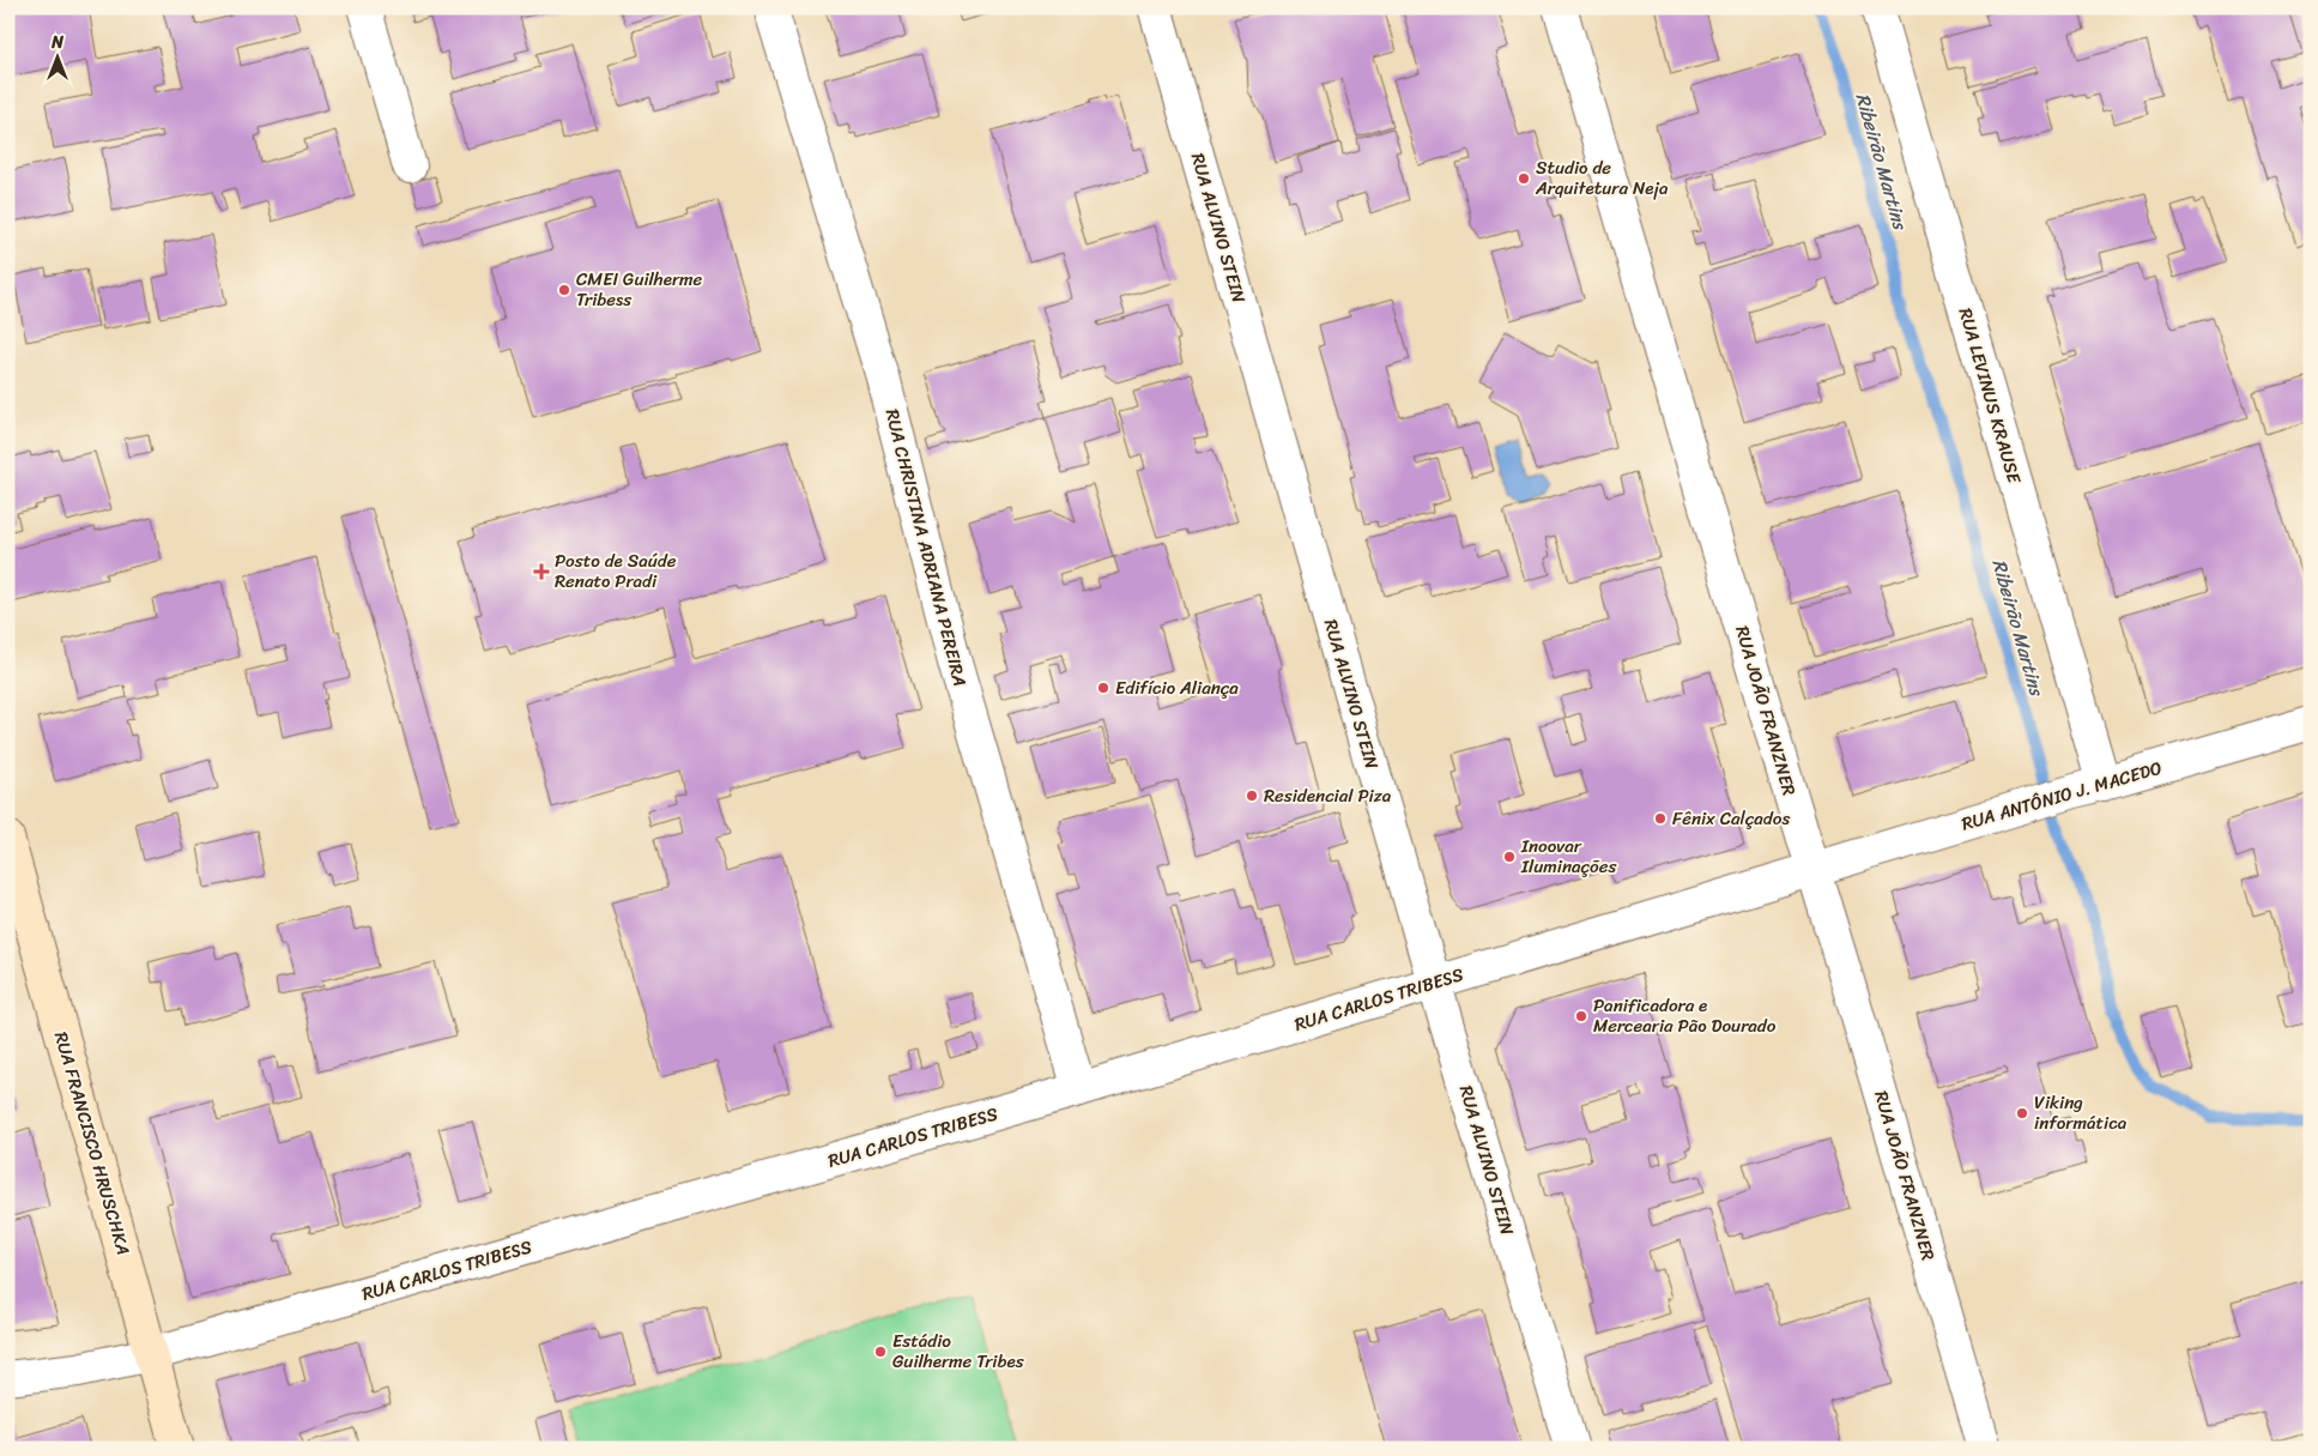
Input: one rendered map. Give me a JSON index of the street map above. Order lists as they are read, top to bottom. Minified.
{"streets":{"main road":["RUA FRANCISCO HRUSCHKA"],"street":["RUA ALVINO STEIN","RUA LEVINUS KRAUSE","RUA CHRISTINA ADRIANA PEREIRA","RUA JOÃO FRANZNER","RUA ANTÔNIO J. MACEDO","RUA CARLOS TRIBESS"]},"crossings":[["RUA ALVINO STEIN","RUA CARLOS TRIBESS"],["RUA LEVINUS KRAUSE","RUA ANTÔNIO J. MACEDO"],["RUA CHRISTINA ADRIANA PEREIRA","RUA CARLOS TRIBESS"],["RUA JOÃO FRANZNER","RUA ANTÔNIO J. MACEDO"],["RUA JOÃO FRANZNER","RUA CARLOS TRIBESS"],["RUA ANTÔNIO J. MACEDO","RUA CARLOS TRIBESS"],["RUA CARLOS TRIBESS","RUA FRANCISCO HRUSCHKA"]],"water":["Ribeirão Martins"],"places":{"other":["Studio de Arquitetura Neja","CMEI Guilherme Tribess","Edifício Aliança","Residencial Piza","Fênix Calçados","Inoovar Iluminações","Panificadora e Mercearia Pão Dourado","Viking informática","Estádio Guilherme Tribes"],"health":["Posto de Saúde Renato Pradi"]},"north":"top"}
